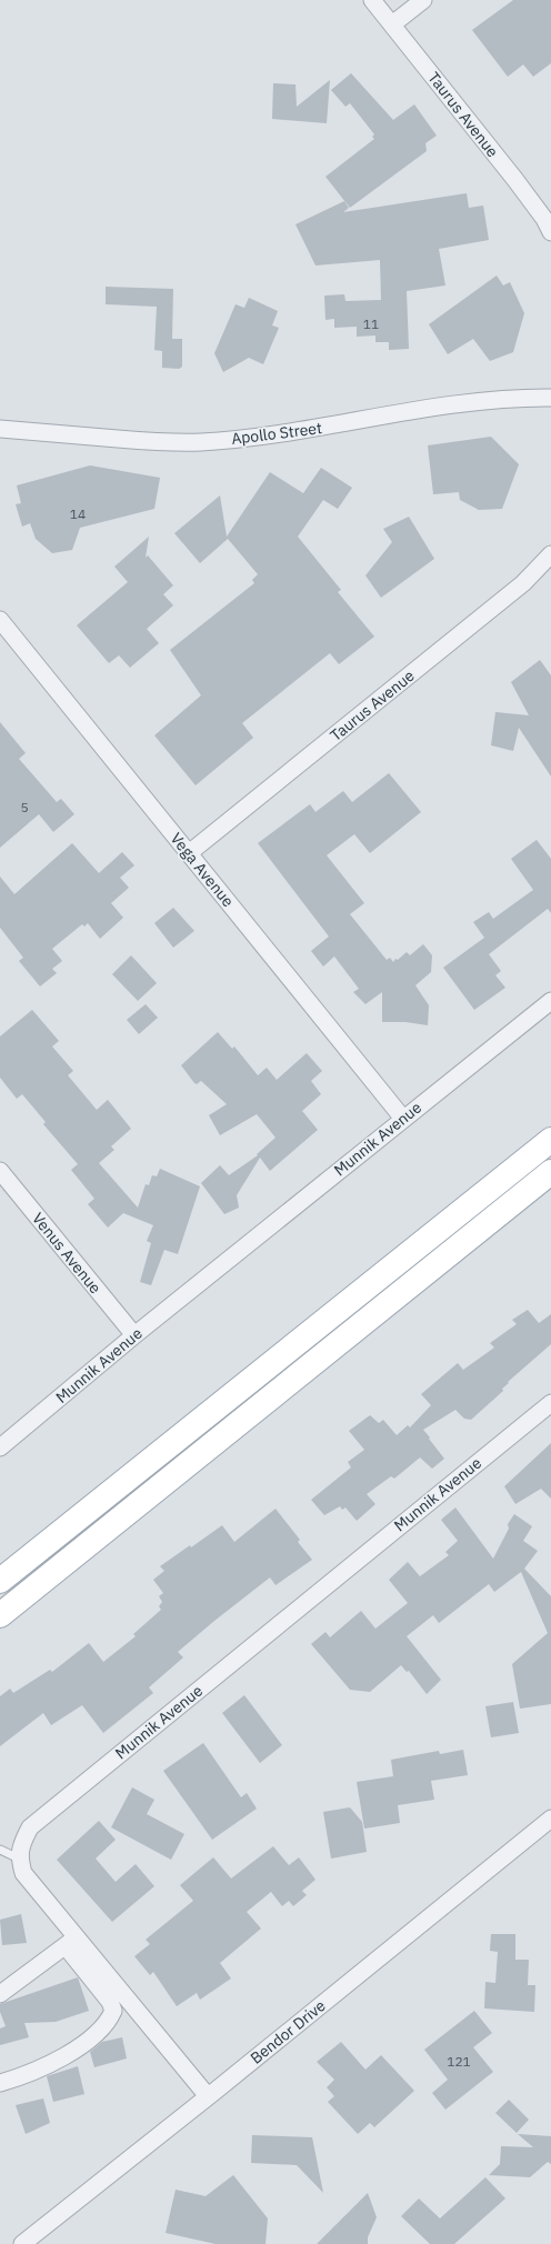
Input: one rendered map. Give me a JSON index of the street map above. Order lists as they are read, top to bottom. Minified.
{"streets":{"street":["Taurus Avenue","Apollo Street","Vega Avenue","Munnik Avenue","Venus Avenue","Bendor Drive"]},"crossings":[["Taurus Avenue","Vega Avenue"],["Vega Avenue","Munnik Avenue"],["Munnik Avenue","Venus Avenue"]],"house_numbers":["11","14","5","121"]}
